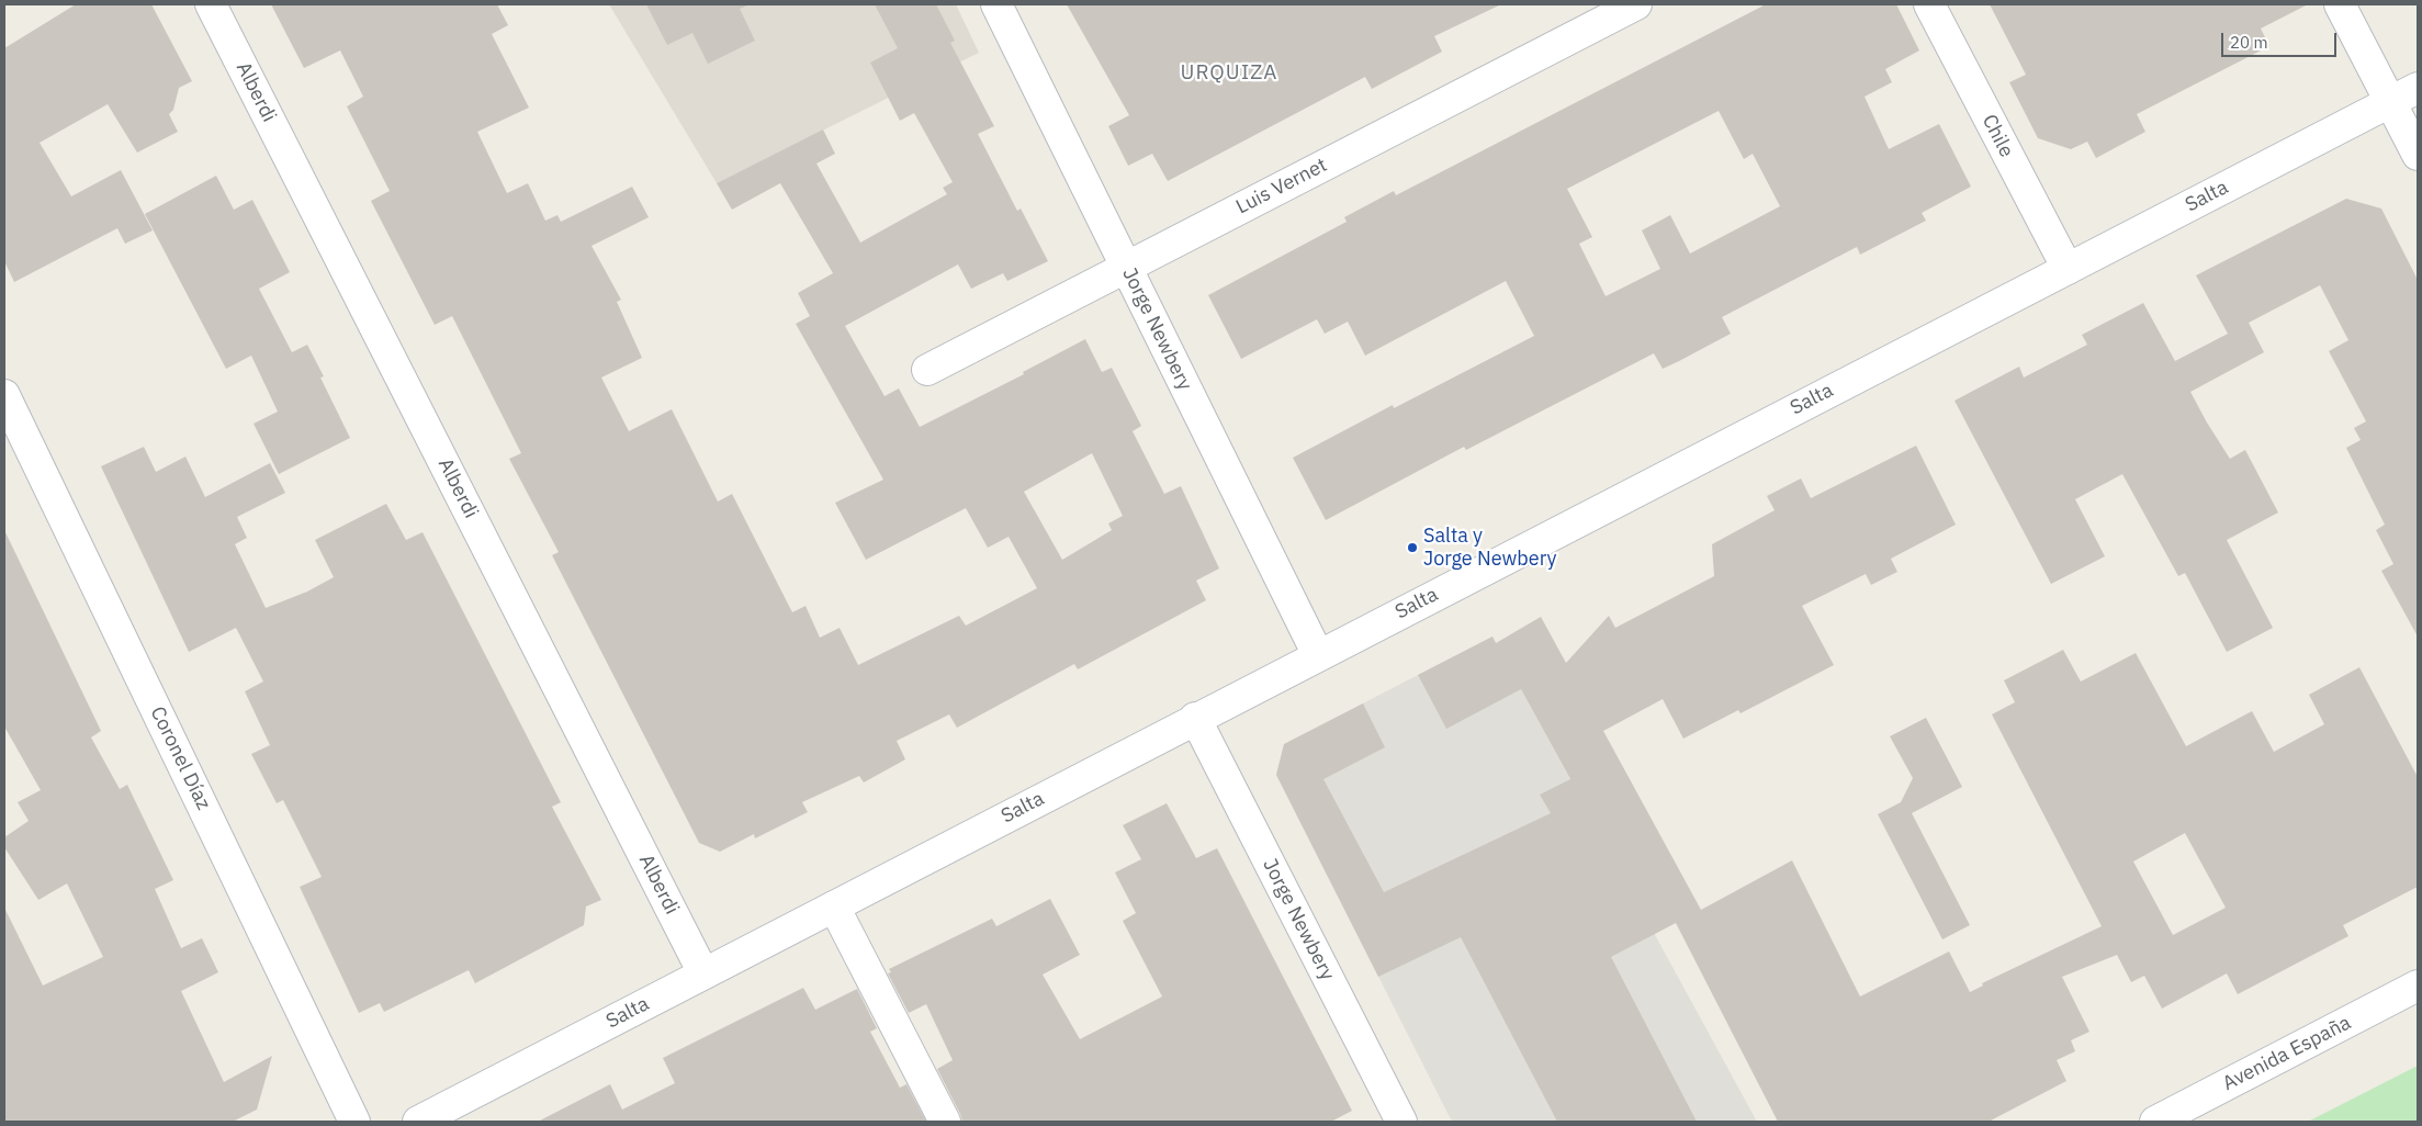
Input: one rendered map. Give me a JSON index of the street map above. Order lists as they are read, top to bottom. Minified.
{"streets":{"street":["Alberdi","Chile","Luis Vernet","Salta","Jorge Newbery","Coronel Díaz","Avenida España"]},"crossings":[["Alberdi","Salta"],["Chile","Salta"],["Luis Vernet","Jorge Newbery"],["Salta","Jorge Newbery"]],"districts":["URQUIZA"],"places":["Salta y Jorge Newbery"],"scale_bar":"20 m"}
